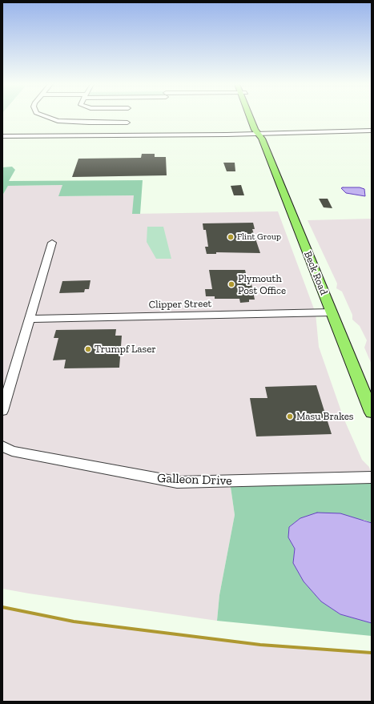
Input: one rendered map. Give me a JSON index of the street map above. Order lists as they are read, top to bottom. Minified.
{"streets":{"main road":["Beck Road"],"street":["Clipper Street","Galleon Drive"]},"crossings":[["Beck Road","Clipper Street"]],"places":["Flint Group","Plymouth Post Office","Trumpf Laser","Masu Brakes"]}
